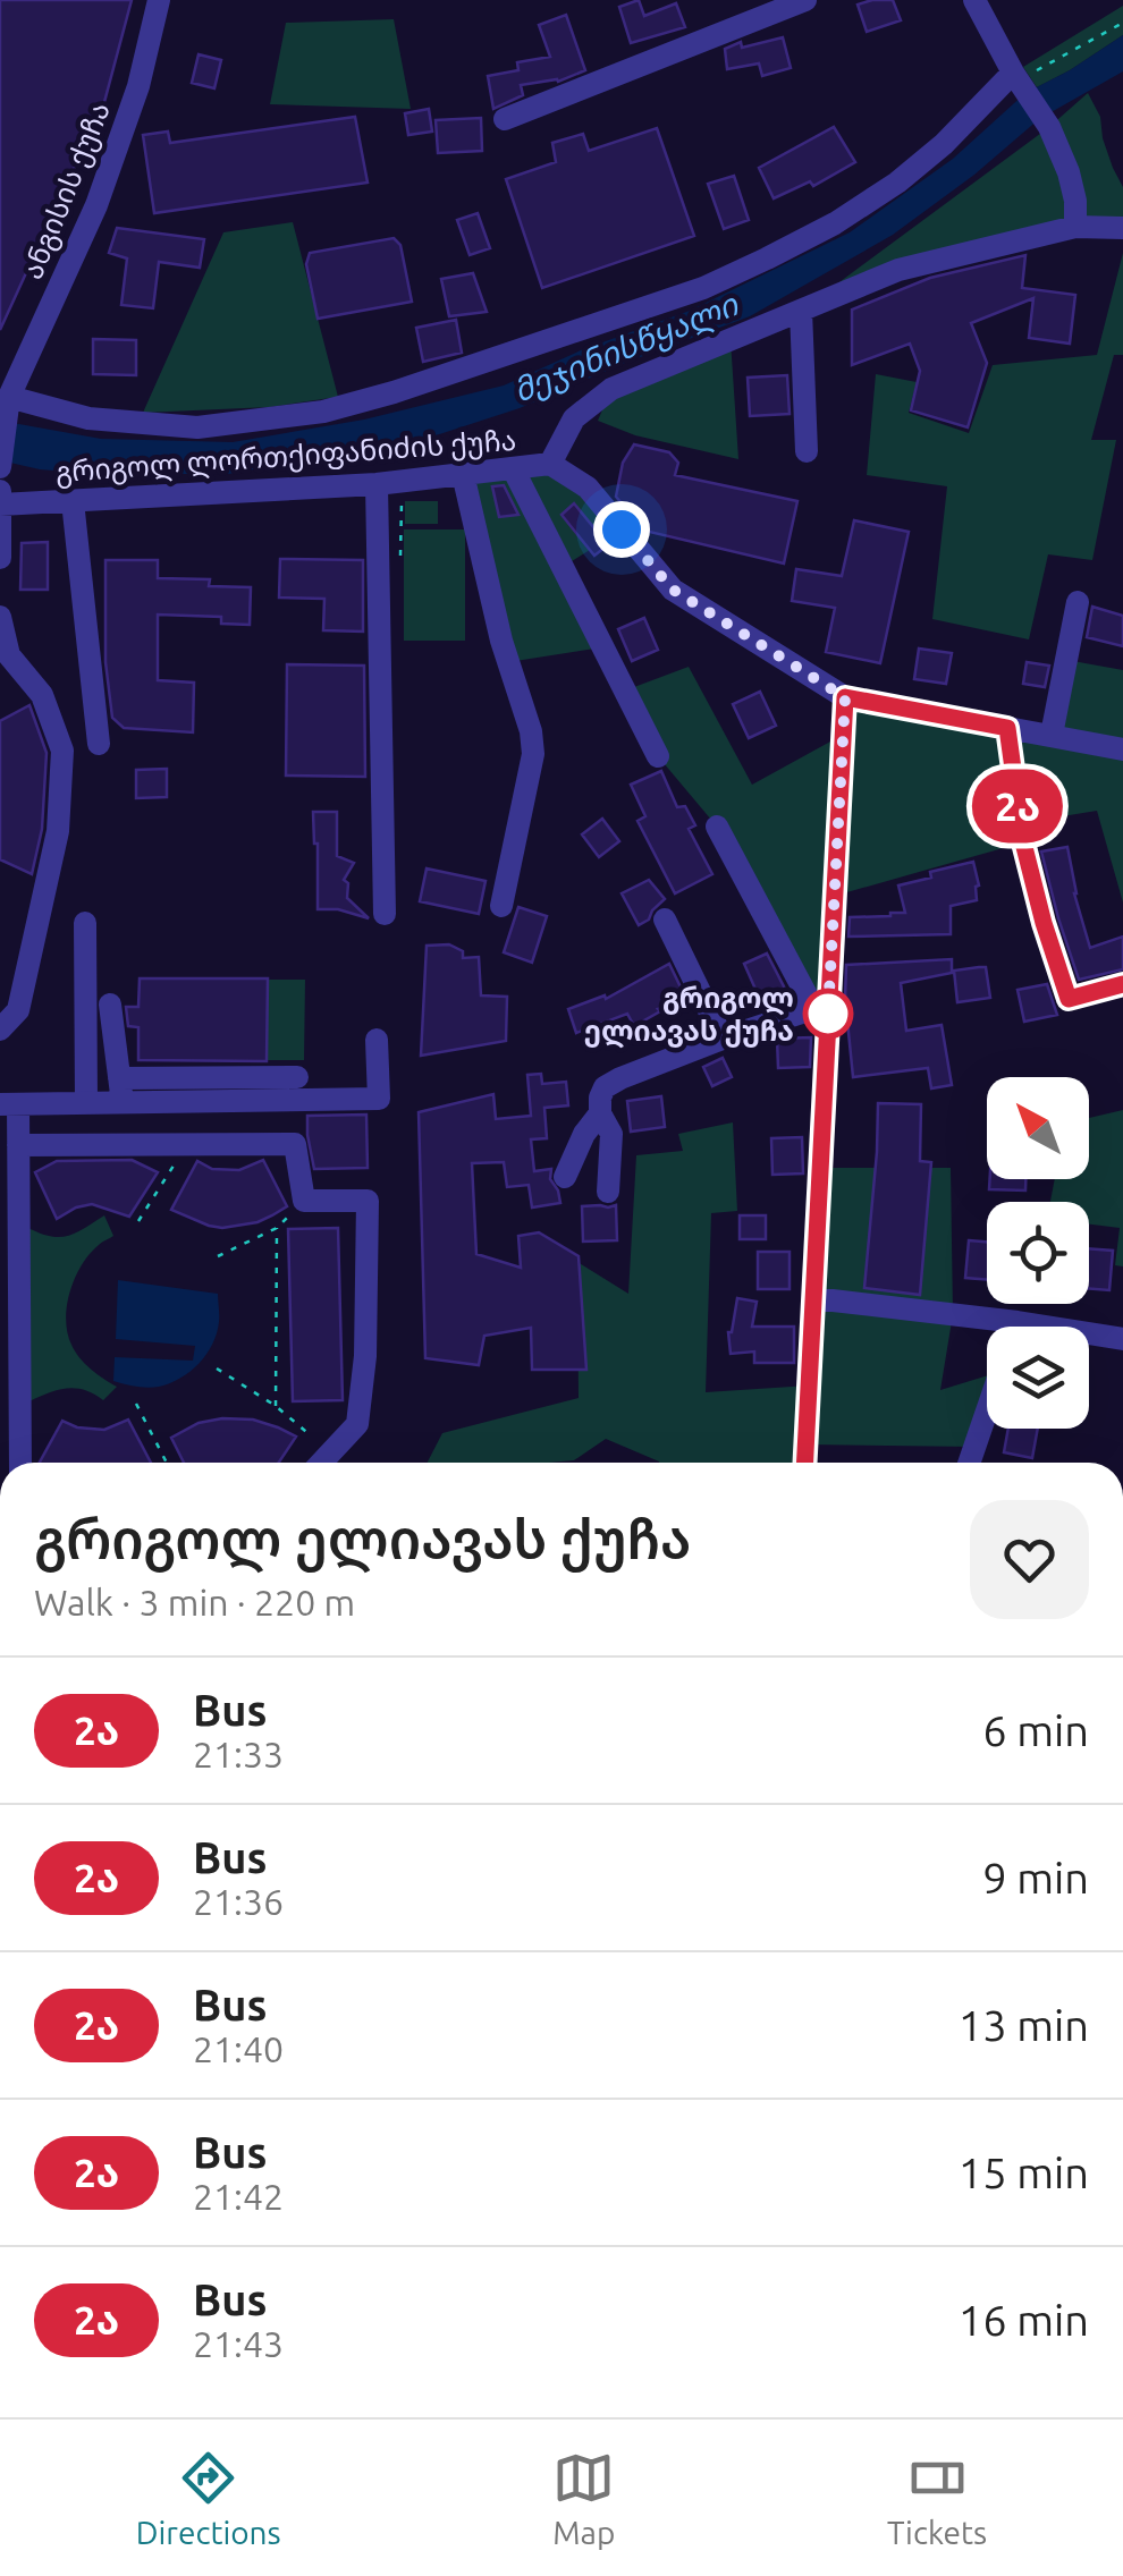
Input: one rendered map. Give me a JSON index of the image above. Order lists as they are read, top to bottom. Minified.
{"streets":{"street":["ანგისის ქუჩა","გრიგოლ ლორთქიფანიძის ქუჩა"]},"water":["მეჯინისწყალი"],"places":["გრიგოლ ელიავას ქუჩა"],"lines":["bus line 2ა"],"north":"top left","page":{"on_map":"2ა","heading":["გრიგოლ ელიავას ქუჩა","Walk · 3 min · 220 m"],"list":[{"mark":"2ა","name":"Bus","note":"21:33","value":"6 min"},{"mark":"2ა","name":"Bus","note":"21:36","value":"9 min"},{"mark":"2ა","name":"Bus","note":"21:40","value":"13 min"},{"mark":"2ა","name":"Bus","note":"21:42","value":"15 min"},{"mark":"2ა","name":"Bus","note":"21:43","value":"16 min"}],"tabs":["Directions","Map","Tickets"]}}
